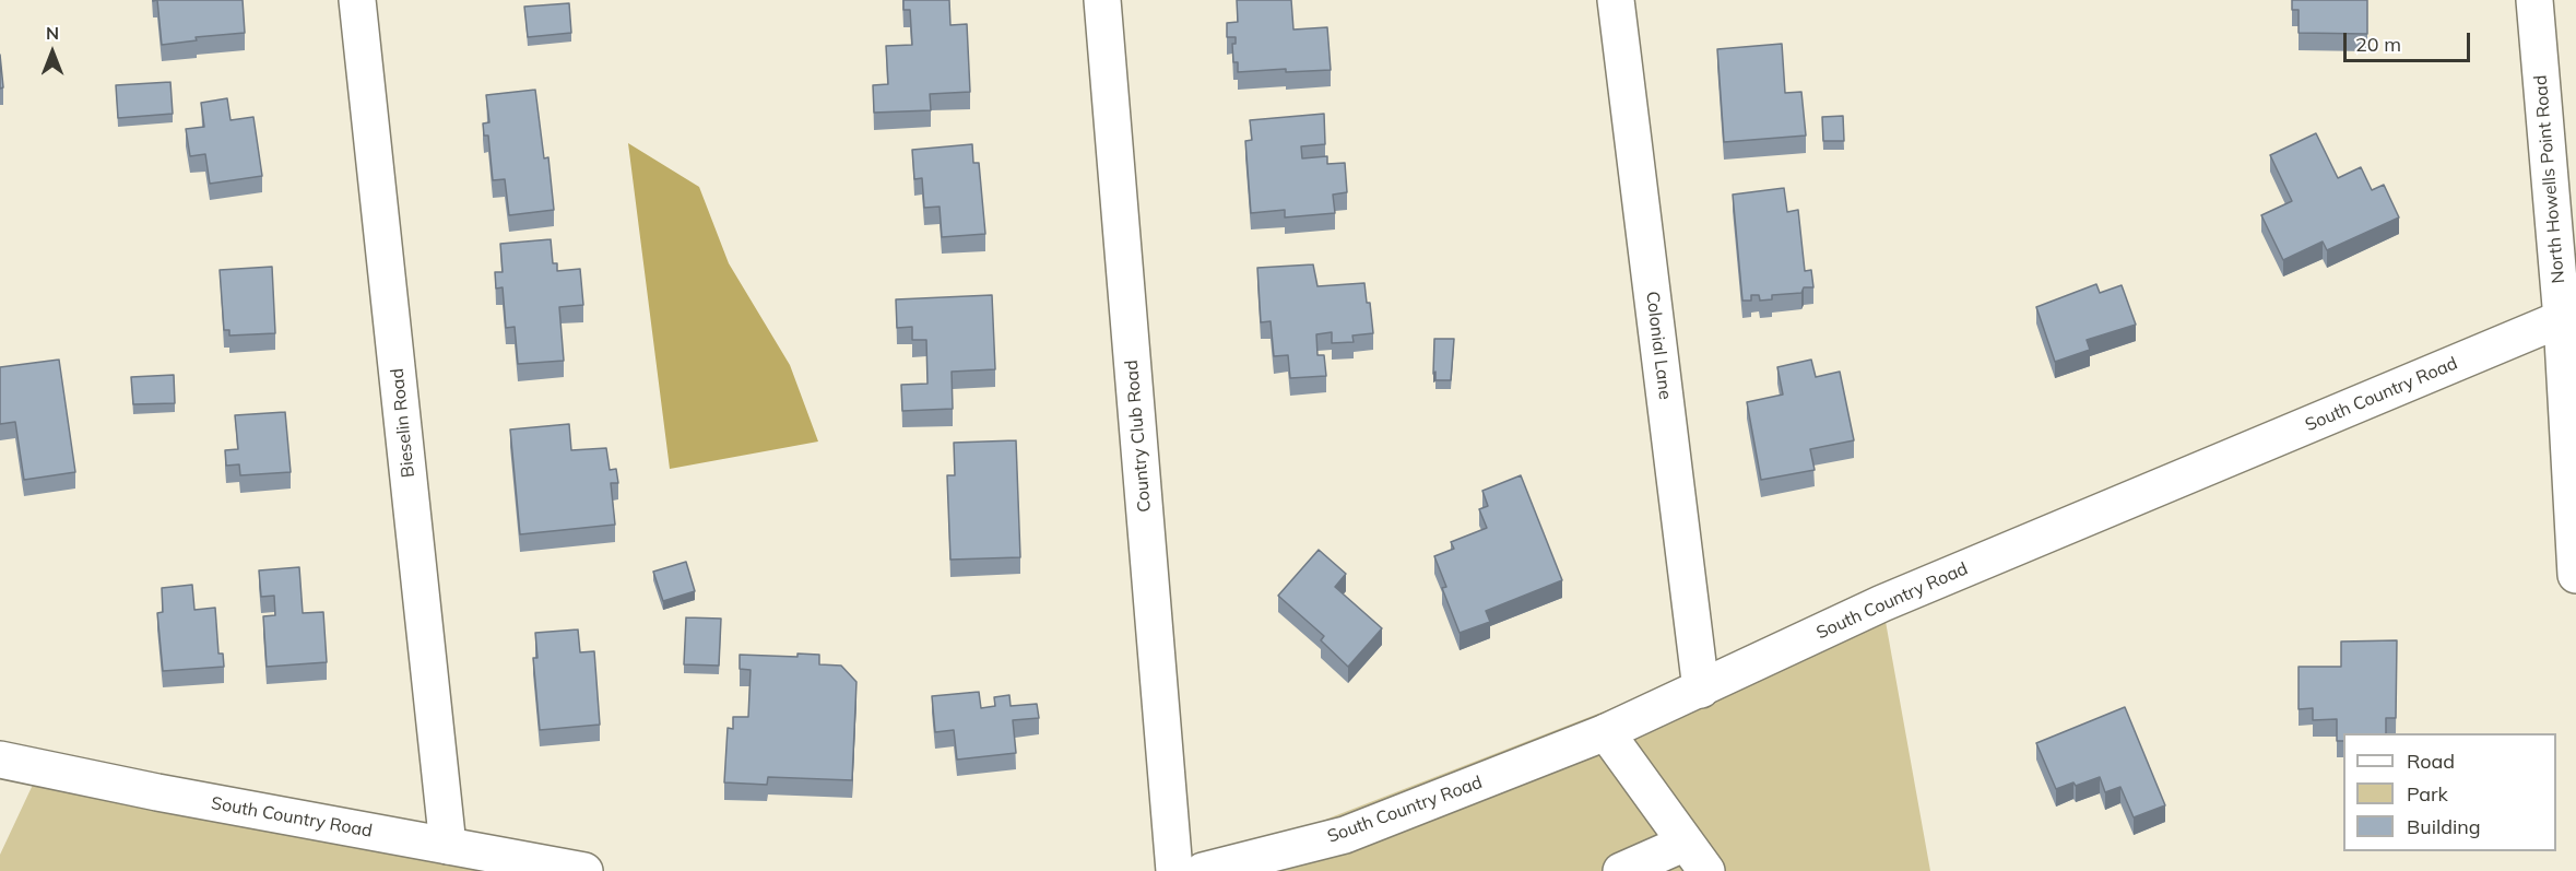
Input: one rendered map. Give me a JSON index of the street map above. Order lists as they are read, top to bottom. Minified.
{"streets":{"street":["North Howells Point Road","Colonial Lane","South Country Road","Bieselin Road","Country Club Road"]},"crossings":[["North Howells Point Road","South Country Road"],["Colonial Lane","South Country Road"],["South Country Road","Bieselin Road"]],"legend":["Road","Park","Building"],"scale_bar":"20 m","north":"top"}
